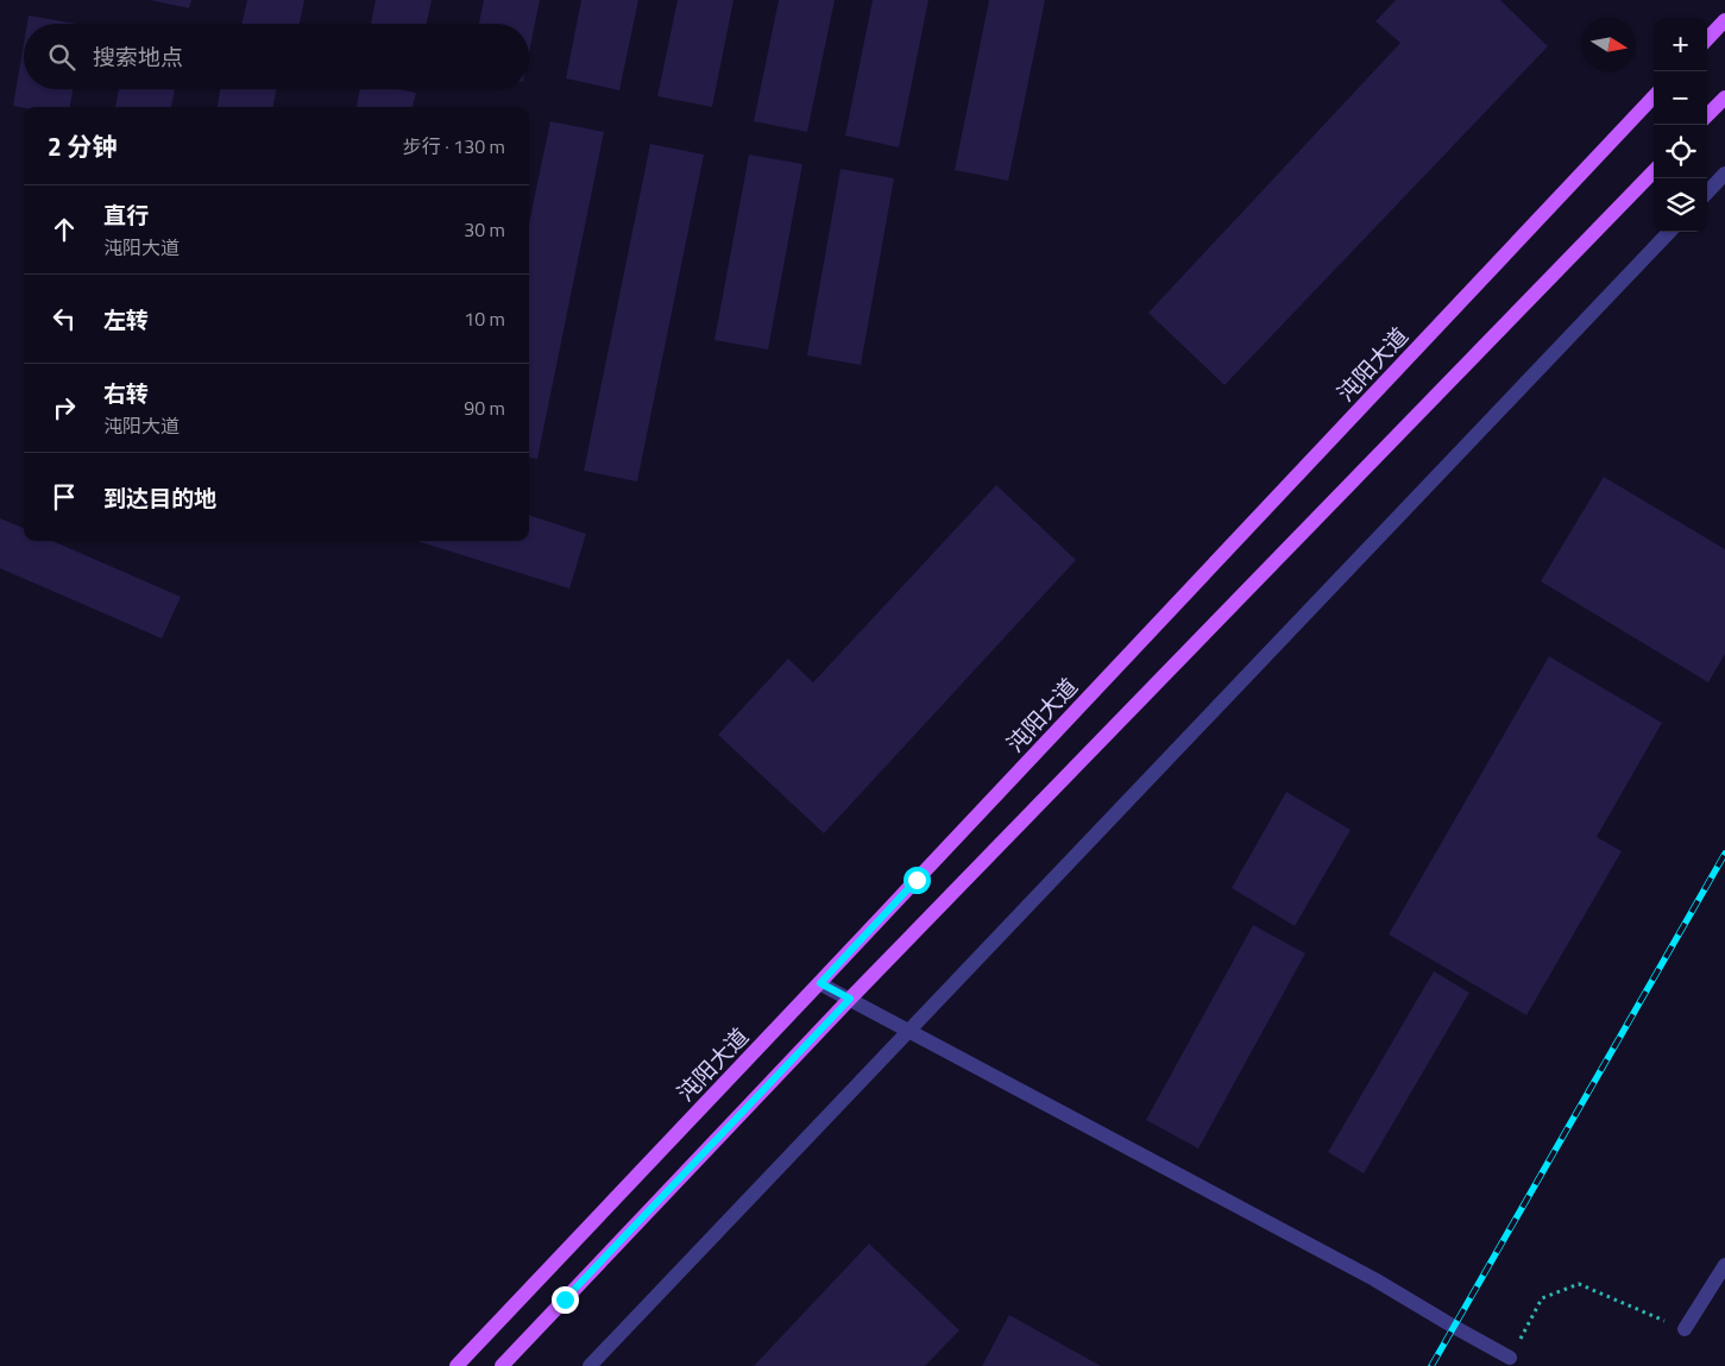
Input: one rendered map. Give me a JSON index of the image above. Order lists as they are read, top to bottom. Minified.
{"streets":{"main road":["沌阳大道"]},"north":"right","page":{"map_buttons":["+","−"],"search":"搜索地点","heading":["2 分钟","步行 · 130 m"],"list":[["直行","沌阳大道","30 m"],["左转","10 m"],["右转","沌阳大道","90 m"],"到达目的地"]}}
